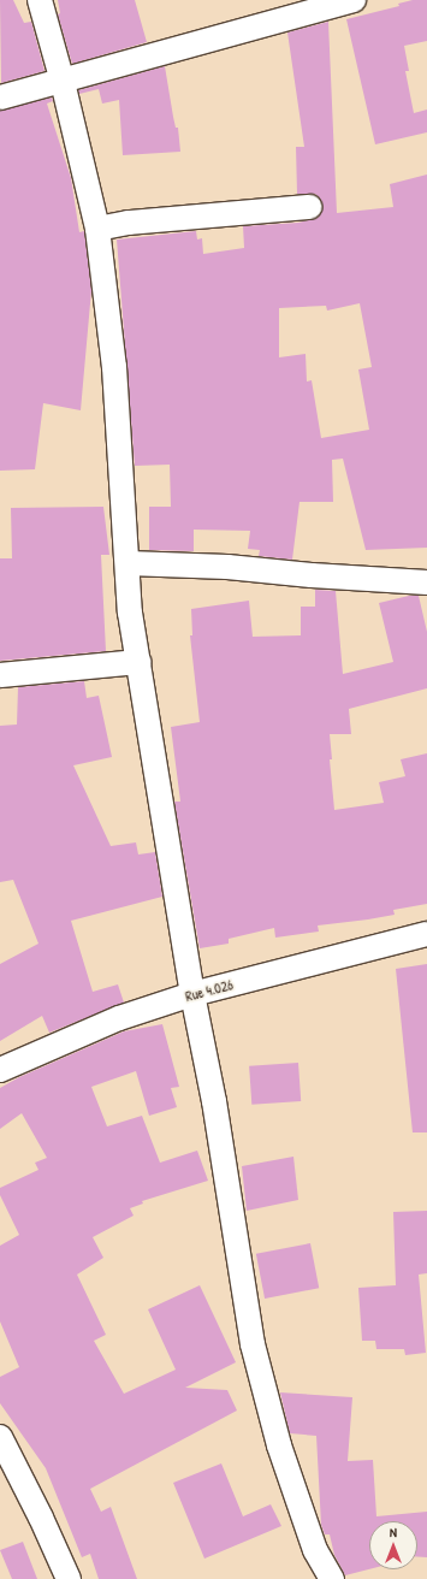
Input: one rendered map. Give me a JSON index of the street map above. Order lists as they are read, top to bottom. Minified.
{"streets":{"street":["Rue 4.026"]},"north":"top"}
